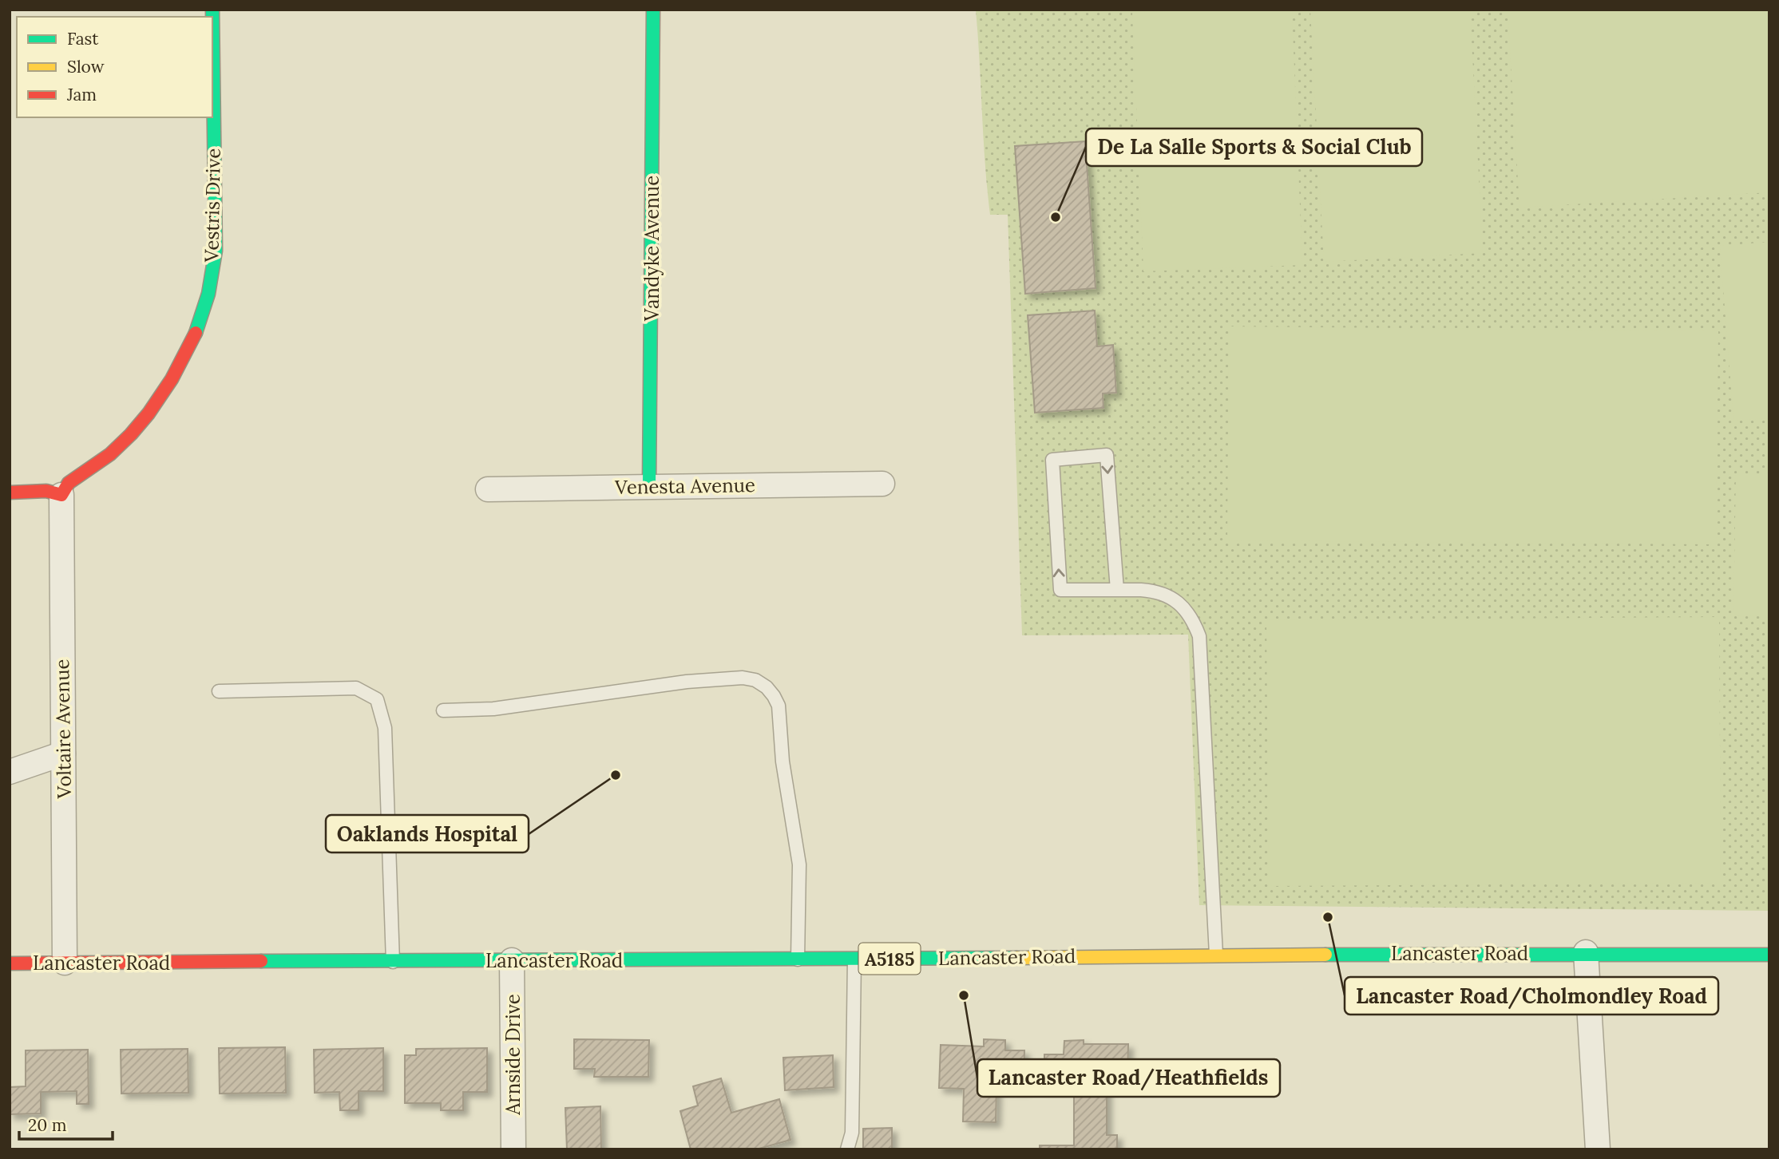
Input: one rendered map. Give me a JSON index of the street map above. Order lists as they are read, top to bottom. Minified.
{"streets":{"main road":["Vestris Drive","Vandyke Avenue","Lancaster Road","A5185"],"street":["Venesta Avenue","Voltaire Avenue","Arnside Drive"]},"crossings":[["Vestris Drive","Voltaire Avenue"],["Vandyke Avenue","Venesta Avenue"],["Voltaire Avenue","Lancaster Road"],["Lancaster Road","Arnside Drive"]],"places":["De La Salle Sports & Social Club","Oaklands Hospital","Lancaster Road/Cholmondley Road","Lancaster Road/Heathfields"],"legend":["Fast","Slow","Jam"],"scale_bar":"20 m"}
